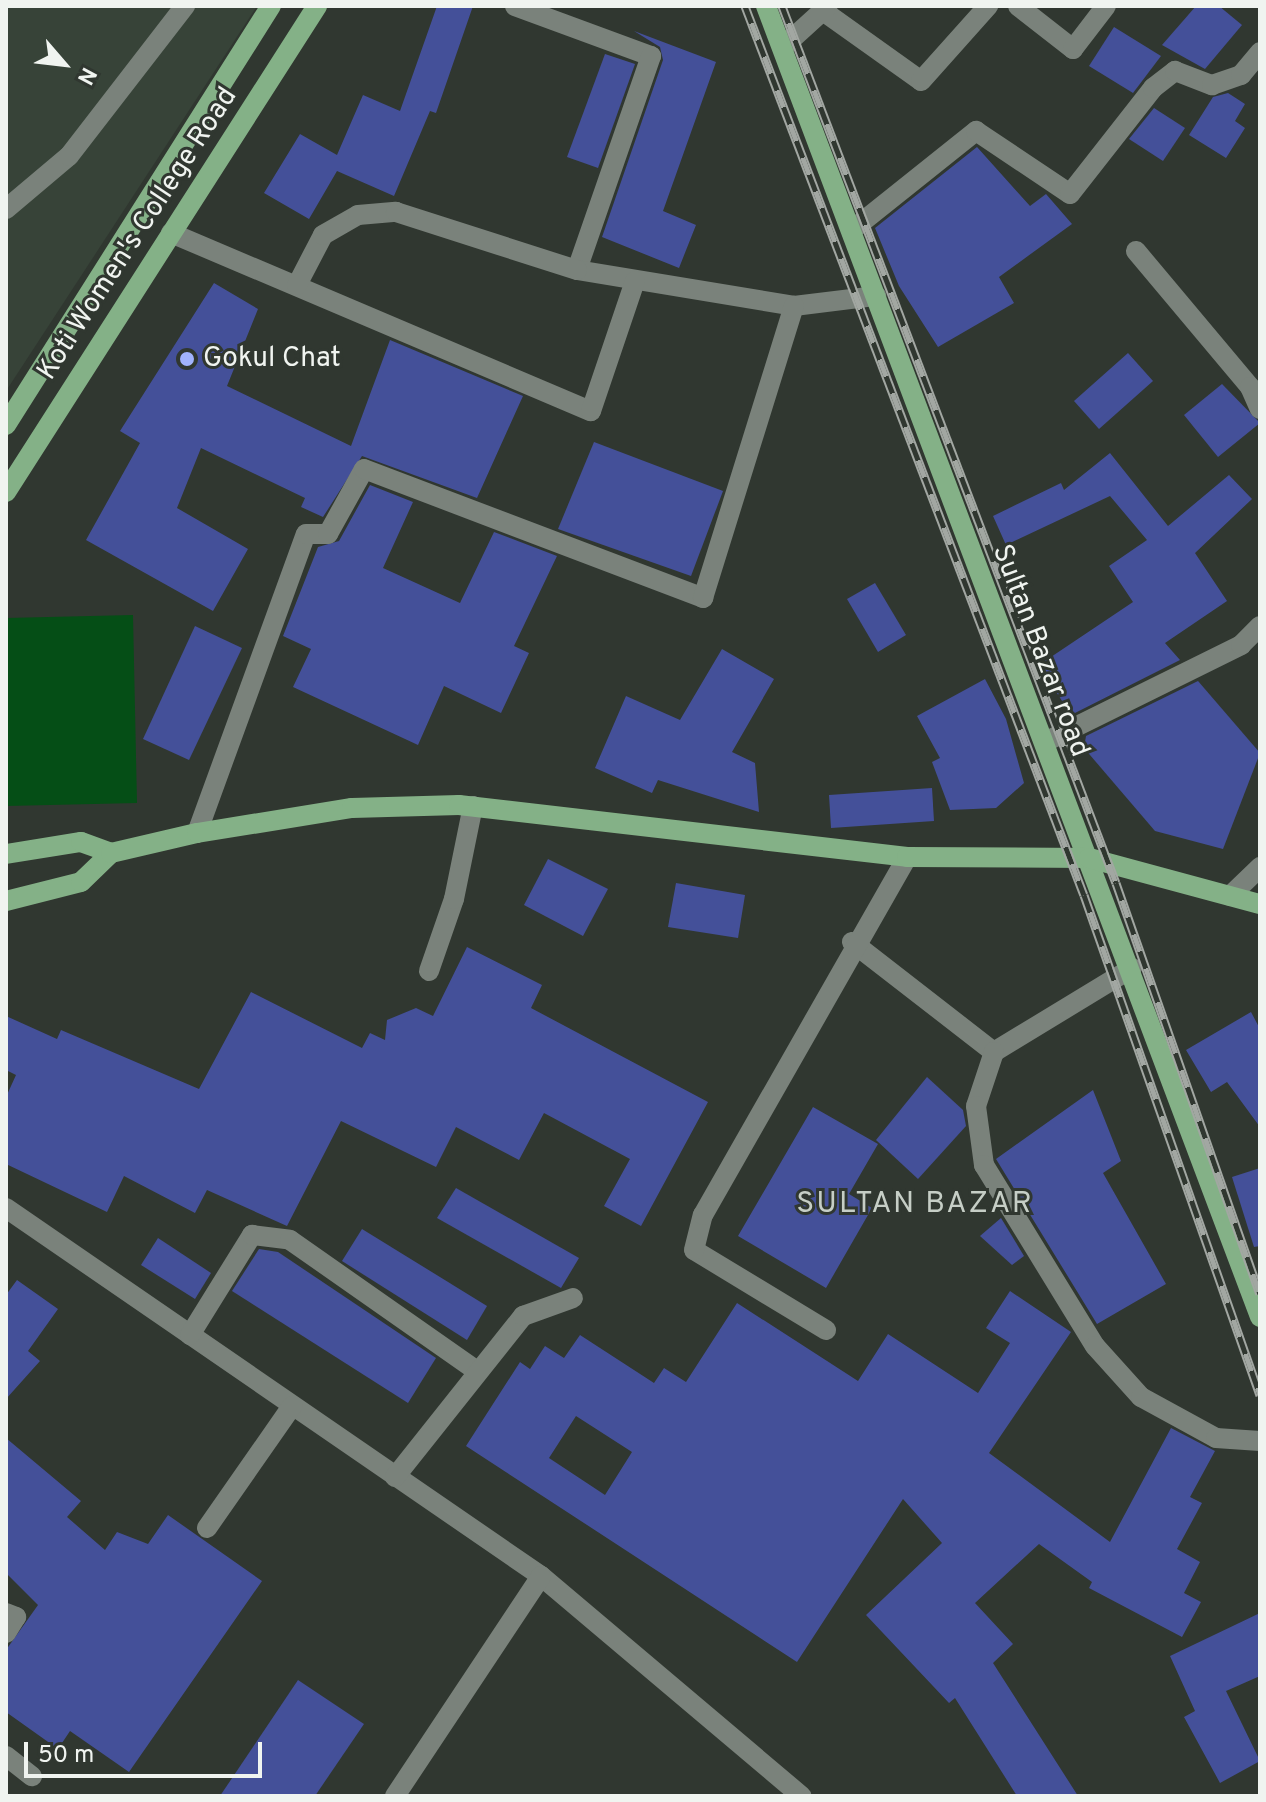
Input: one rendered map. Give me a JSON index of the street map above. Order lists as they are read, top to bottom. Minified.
{"streets":{"main road":["Koti Women's College Road","Sultan Bazar road"]},"districts":["SULTAN BAZAR"],"places":["Gokul Chat"],"scale_bar":"50 m","north":"bottom right"}
